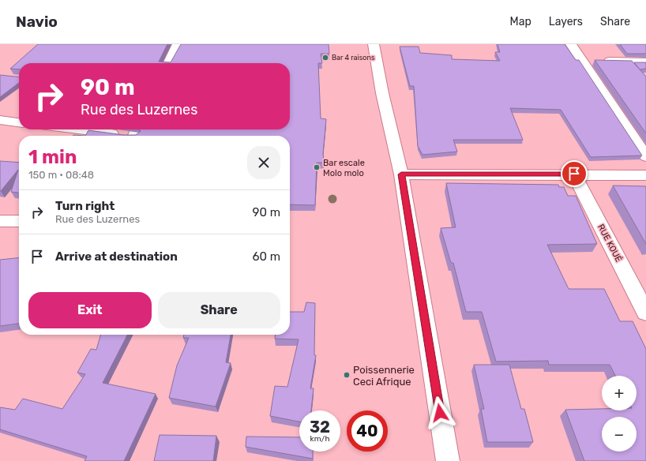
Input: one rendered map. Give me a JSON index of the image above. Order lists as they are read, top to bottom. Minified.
{"streets":{"street":["RUE KOUÉ"]},"places":["Bar 4 raisons","Bar escale Molo molo","Poissennerie Ceci Afrique"],"page":{"header":"Navio","nav":["Map","Layers","Share"],"turn":["90 m","Rue des Luzernes"],"heading":["1 min","150 m · 08:48"],"list":[{"name":"Turn right","note":"Rue des Luzernes","value":"90 m"},{"name":"Arrive at destination","value":"60 m"}],"buttons":["Exit","Share"],"map_buttons":["+","−"],"speed":"32 km/h","limit":"40"}}
